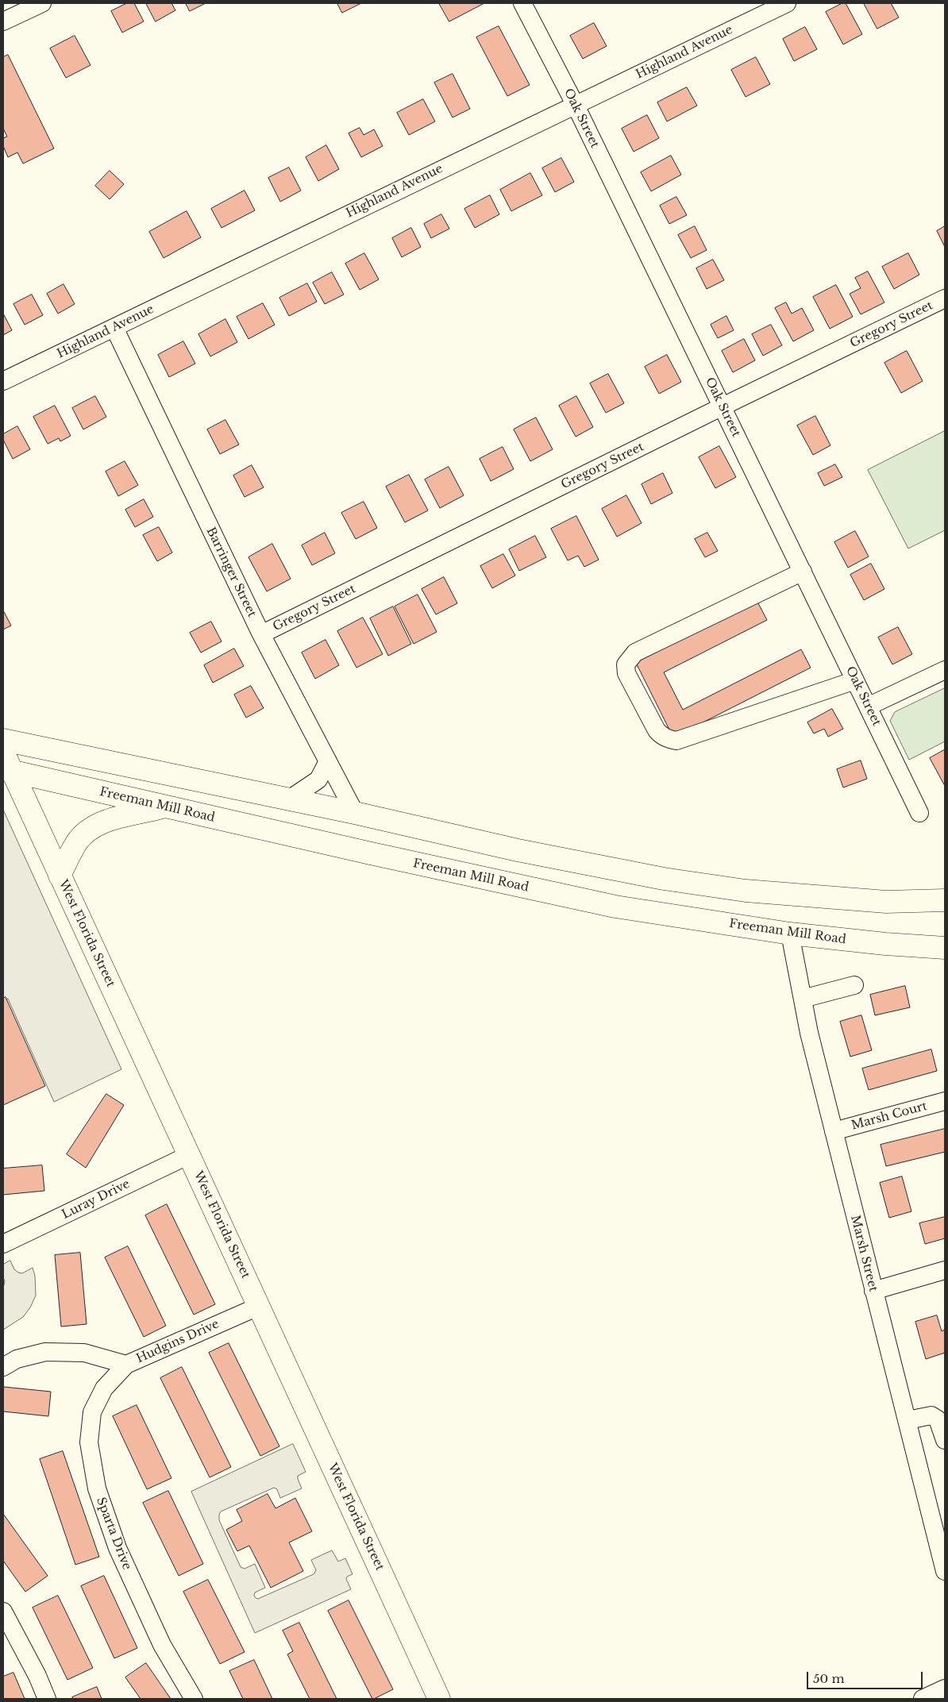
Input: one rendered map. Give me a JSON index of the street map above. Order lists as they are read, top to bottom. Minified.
{"streets":{"main road":["Freeman Mill Road","West Florida Street"],"street":["Highland Avenue","Oak Street","Gregory Street","Barringer Street","Marsh Court","Luray Drive","Marsh Street","Hudgins Drive","Sparta Drive"]},"crossings":[["Highland Avenue","Oak Street"],["Highland Avenue","Barringer Street"],["Oak Street","Gregory Street"],["Gregory Street","Barringer Street"],["Freeman Mill Road","West Florida Street"],["Freeman Mill Road","Marsh Street"],["West Florida Street","Luray Drive"],["West Florida Street","Hudgins Drive"],["Marsh Court","Marsh Street"],["Hudgins Drive","Sparta Drive"]],"scale_bar":"50 m"}
